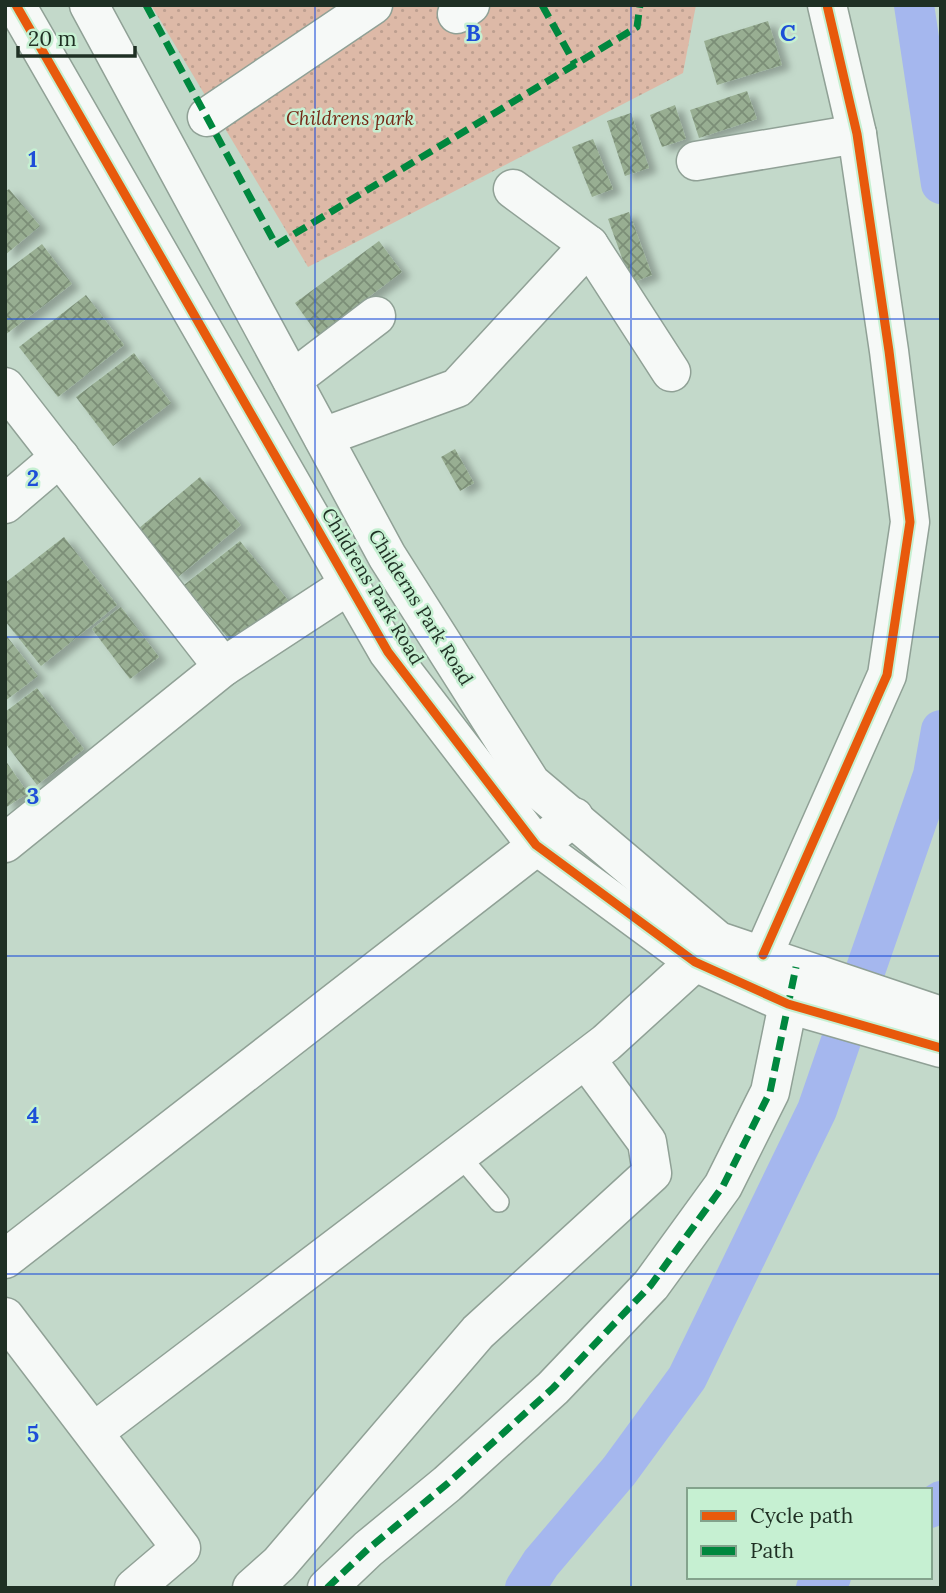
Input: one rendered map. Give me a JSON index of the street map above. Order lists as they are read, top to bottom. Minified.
{"streets":{"street":["Childrens Park Road","Childerns Park Road"]},"crossings":[["Childrens Park Road","Childerns Park Road"]],"parks":["Childrens park"],"legend":["Cycle path","Path"],"scale_bar":"20 m","grid":{"columns":["B","C"],"rows":["1","2","3","4","5"]}}
